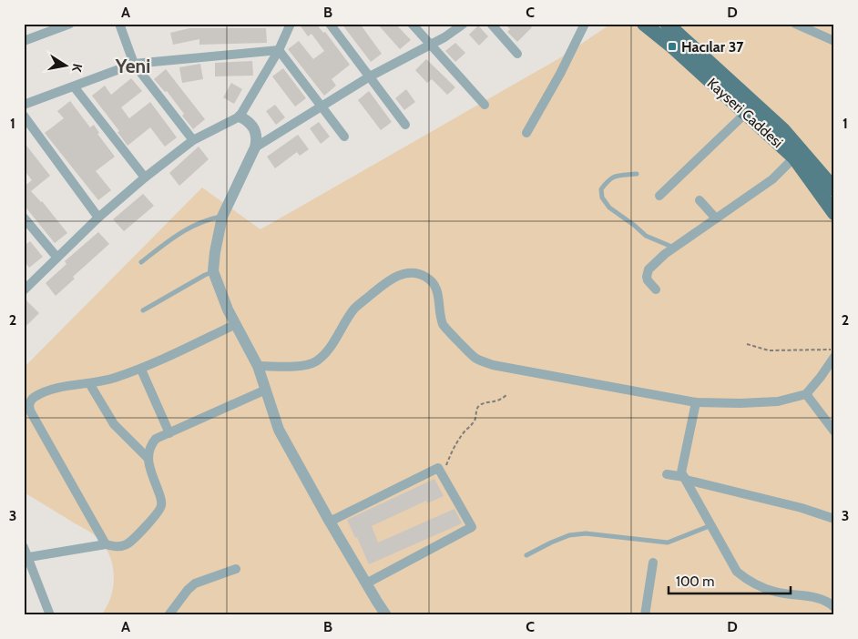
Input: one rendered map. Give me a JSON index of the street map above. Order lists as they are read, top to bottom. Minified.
{"streets":{"main road":["Kayseri Caddesi"]},"districts":["Yeni"],"places":{"transit":["Hacılar 37"]},"scale_bar":"100 m","north":"right","grid":{"columns":["A","B","C","D"],"rows":["1","2","3"]}}
